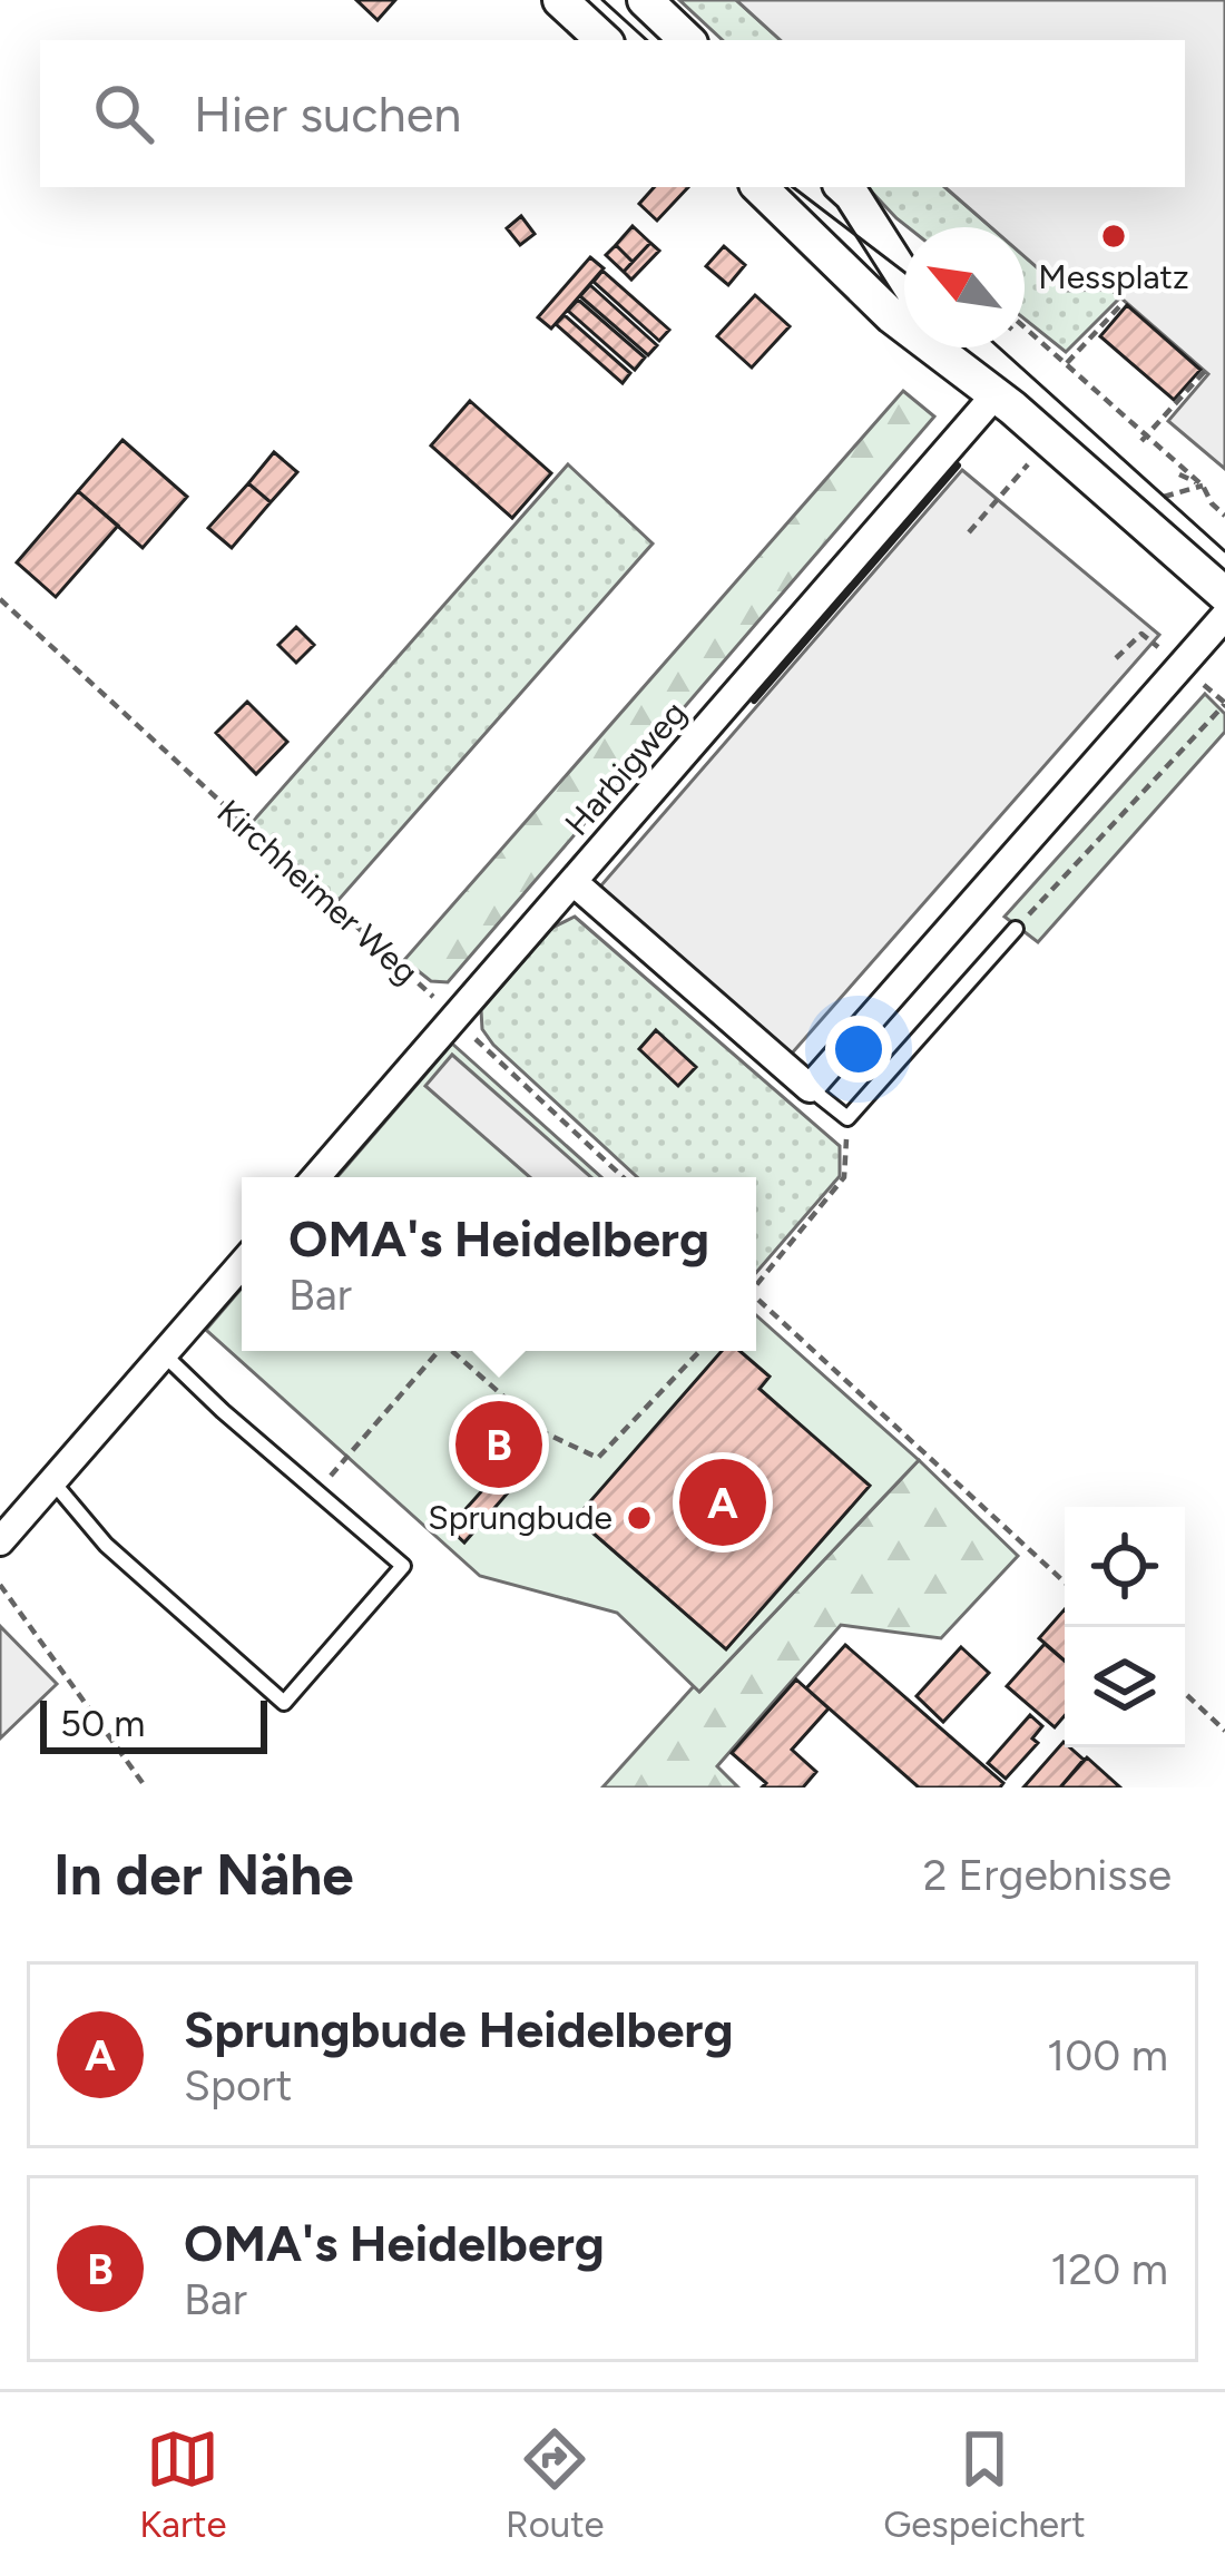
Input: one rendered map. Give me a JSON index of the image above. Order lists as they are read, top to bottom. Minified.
{"streets":{"street":["Harbigweg"],"path":["Kirchheimer Weg"]},"crossings":[["Harbigweg","Kirchheimer Weg"]],"places":["Messplatz","Sprungbude"],"scale_bar":"50 m","north":"top left","page":{"search":"Hier suchen","popup":["OMA's Heidelberg","Bar"],"pins":["B","A"],"scale":"50 m","heading":["In der Nähe","2 Ergebnisse"],"list":[{"mark":"A","name":"Sprungbude Heidelberg","note":"Sport","value":"100 m"},{"mark":"B","name":"OMA's Heidelberg","note":"Bar","value":"120 m"}],"nav":["Karte","Route","Gespeichert"]}}
